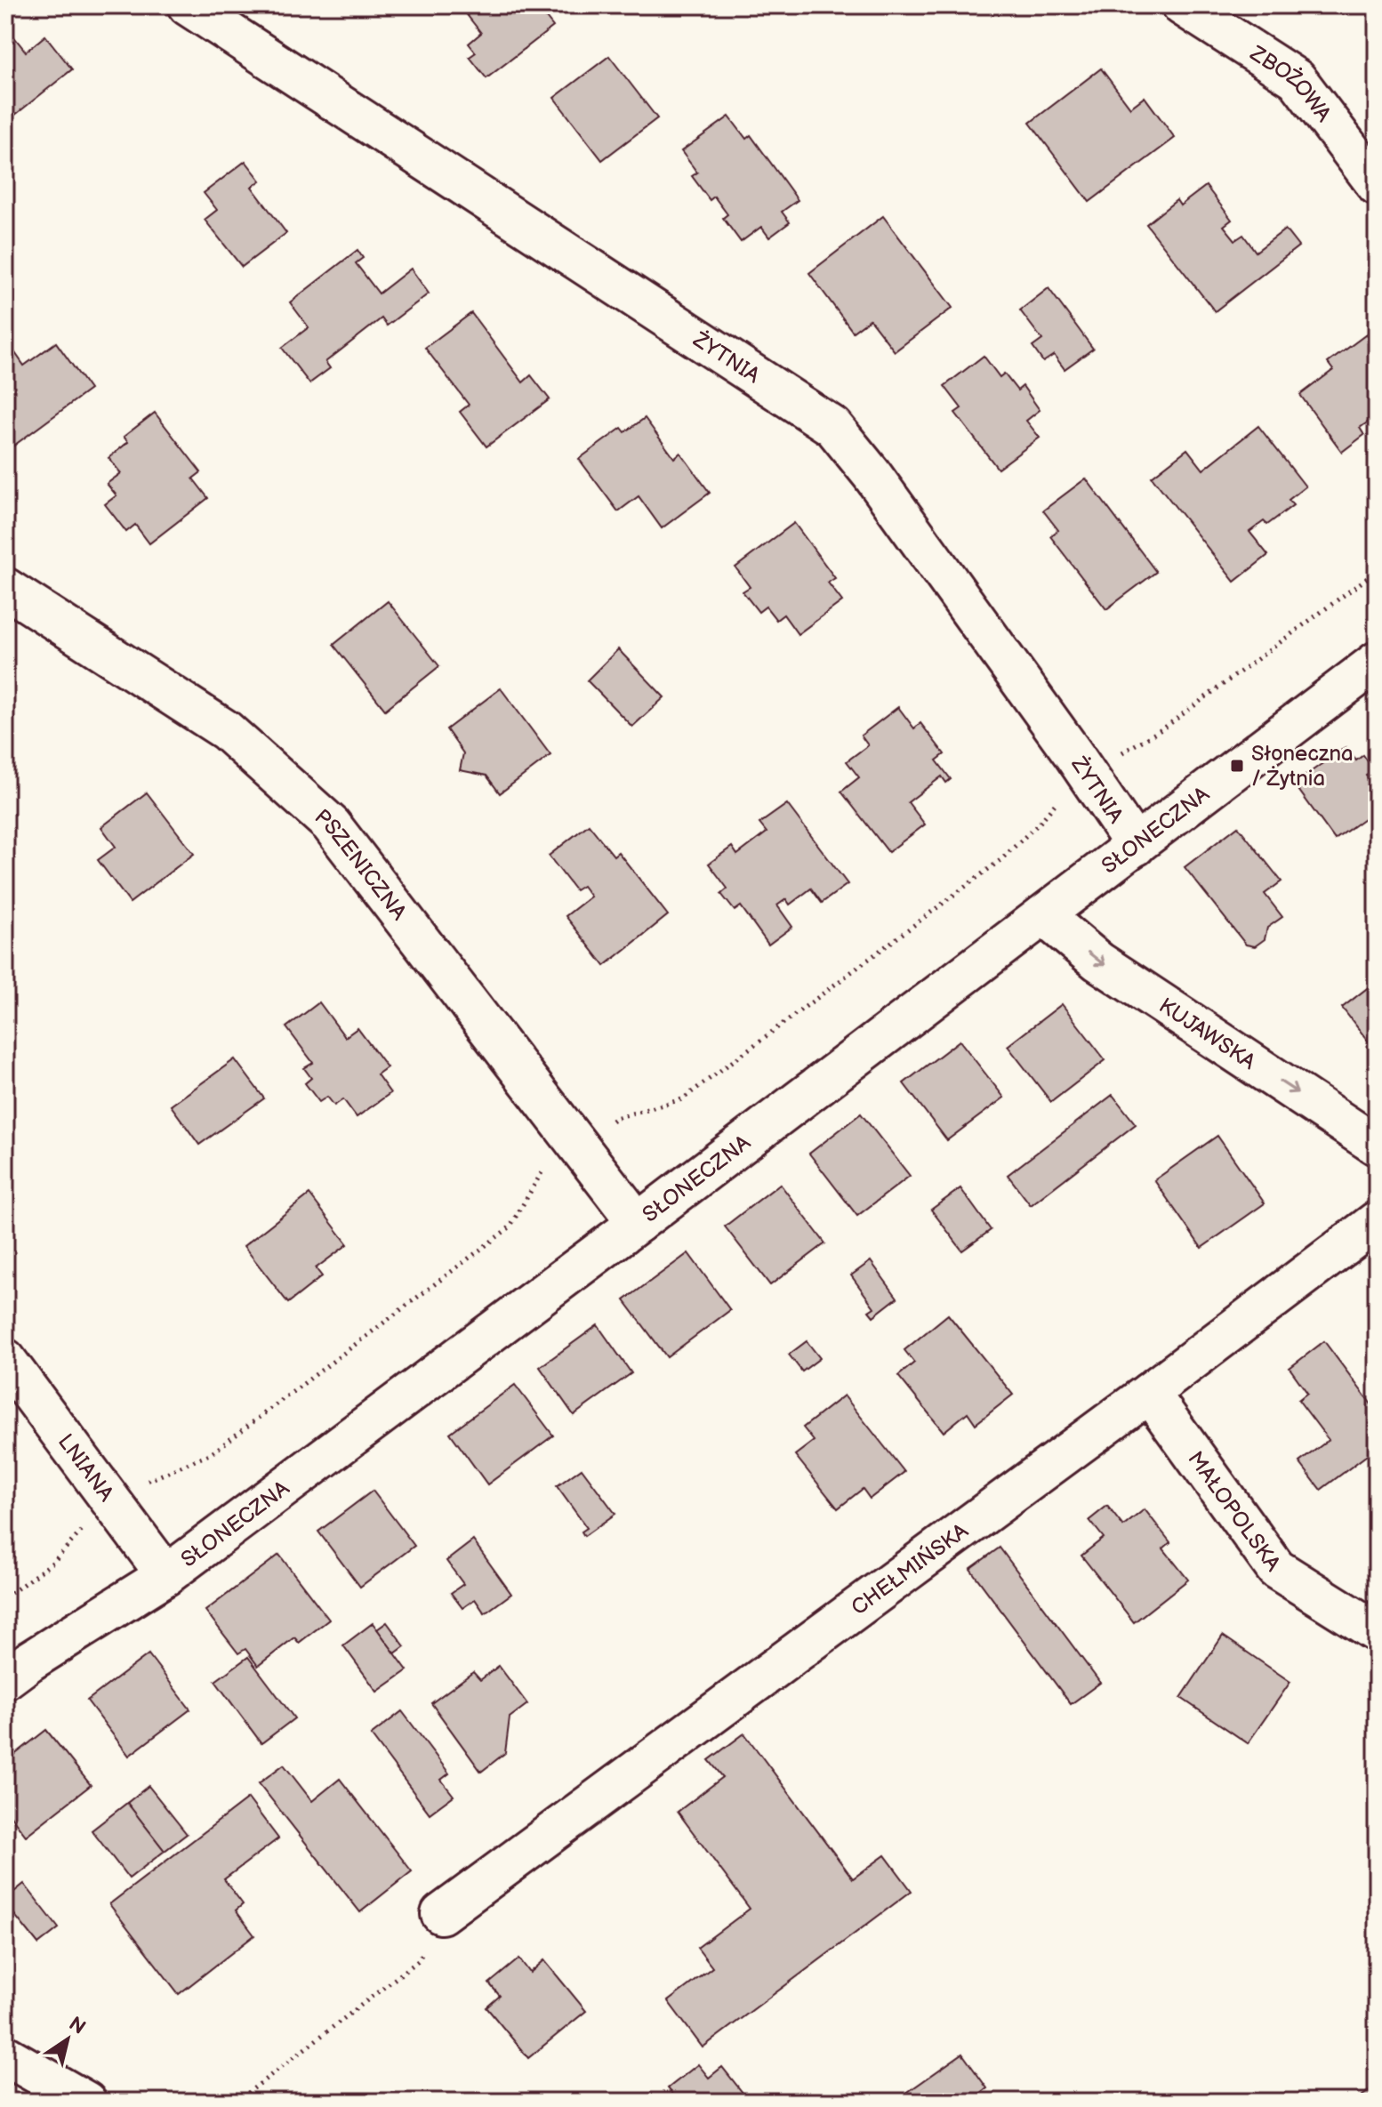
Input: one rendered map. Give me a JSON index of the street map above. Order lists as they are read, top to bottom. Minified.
{"streets":{"street":["ZBOŻOWA","ŻYTNIA","SŁONECZNA","PSZENICZNA","KUJAWSKA","LNIANA","MAŁOPOLSKA","CHEŁMIŃSKA"]},"crossings":[["ŻYTNIA","SŁONECZNA"],["SŁONECZNA","PSZENICZNA"],["SŁONECZNA","KUJAWSKA"],["SŁONECZNA","LNIANA"],["MAŁOPOLSKA","CHEŁMIŃSKA"]],"one_way":["KUJAWSKA"],"places":{"transit":["Słoneczna / Żytnia"]},"north":"top right"}
